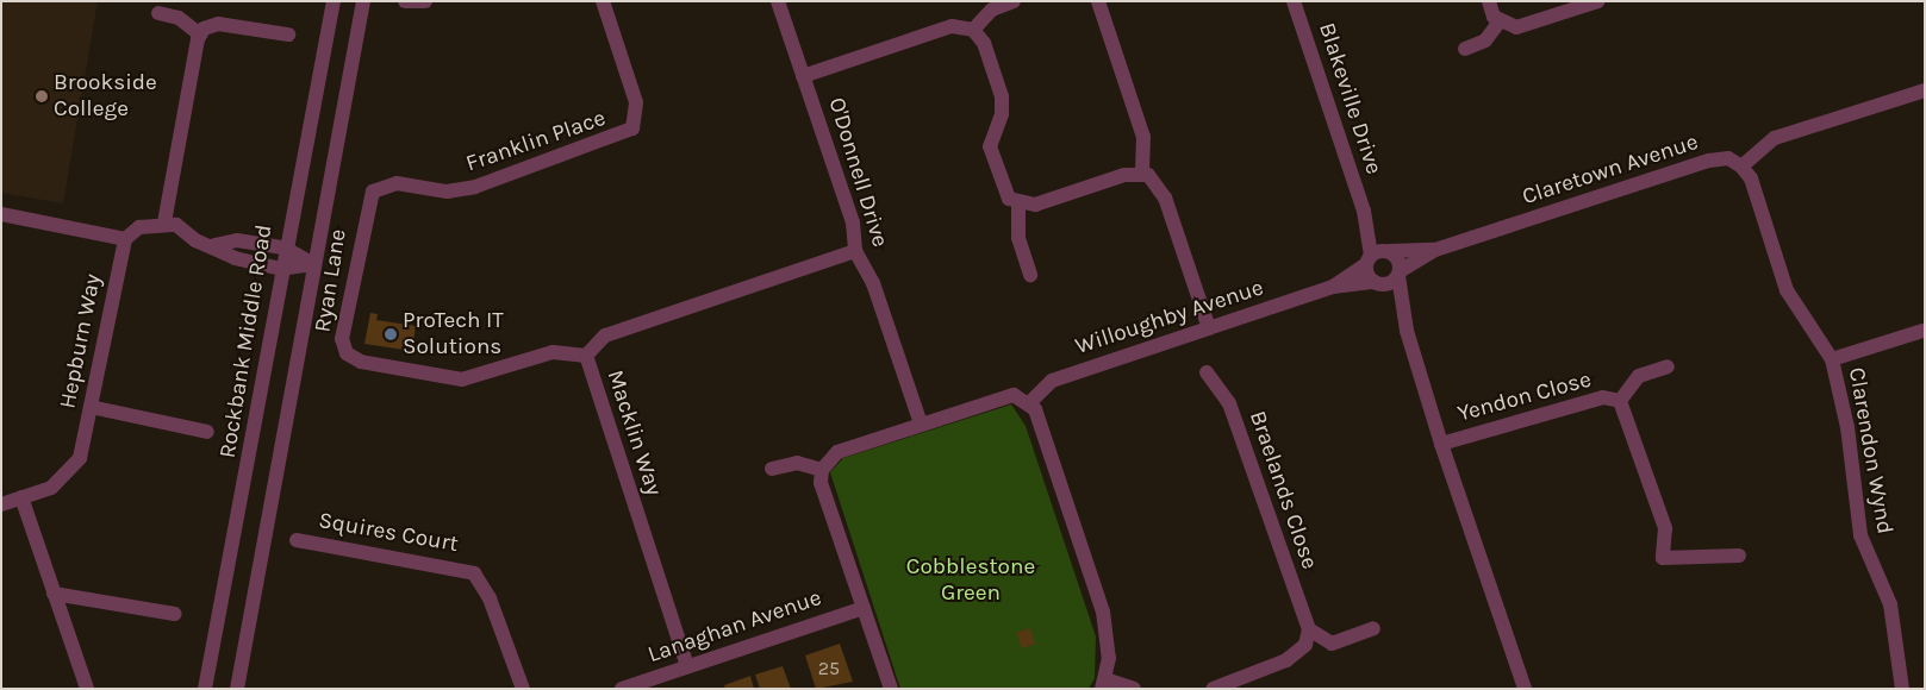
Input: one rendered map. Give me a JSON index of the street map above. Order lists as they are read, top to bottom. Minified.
{"streets":{"street":["Blakeville Drive","Franklin Place","Claretown Avenue","O'Donnell Drive","Ryan Lane","Willoughby Avenue","Hepburn Way","Rockbank Middle Road","Yendon Close","Macklin Way","Clarendon Wynd","Braelands Close","Squires Court","Lanaghan Avenue"]},"crossings":[["Blakeville Drive","Claretown Avenue"],["Blakeville Drive","Willoughby Avenue"],["Franklin Place","Ryan Lane"],["Claretown Avenue","Willoughby Avenue"],["Claretown Avenue","Clarendon Wynd"],["O'Donnell Drive","Macklin Way"],["Ryan Lane","Macklin Way"],["Macklin Way","Lanaghan Avenue"]],"parks":["Cobblestone Green"],"places":["Brookside College","ProTech IT Solutions"],"house_numbers":["25"]}
